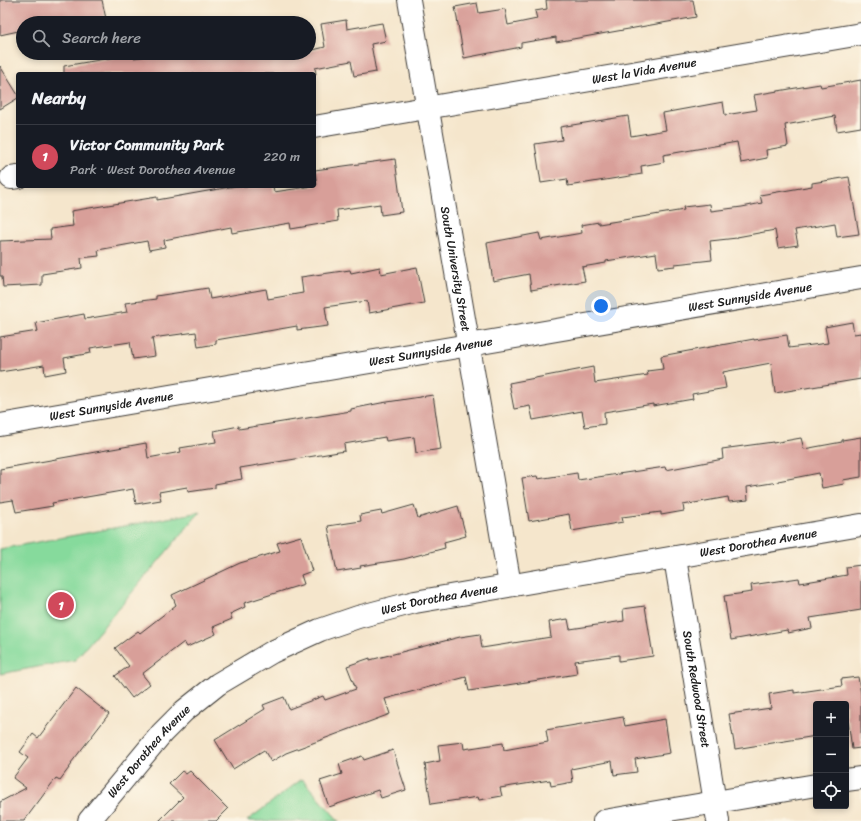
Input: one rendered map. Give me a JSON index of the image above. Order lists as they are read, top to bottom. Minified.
{"streets":{"street":["West la Vida Avenue","South University Street","West Sunnyside Avenue","West Dorothea Avenue","South Redwood Street"]},"crossings":[["West la Vida Avenue","South University Street"],["South University Street","West Sunnyside Avenue"],["South University Street","West Dorothea Avenue"],["West Dorothea Avenue","South Redwood Street"]],"page":{"search":"Search here","heading":"Nearby","list":[{"mark":"1","name":"Victor Community Park","note":"Park · West Dorothea Avenue","value":"220 m"}],"pins":"1","map_buttons":["+","−"]}}
